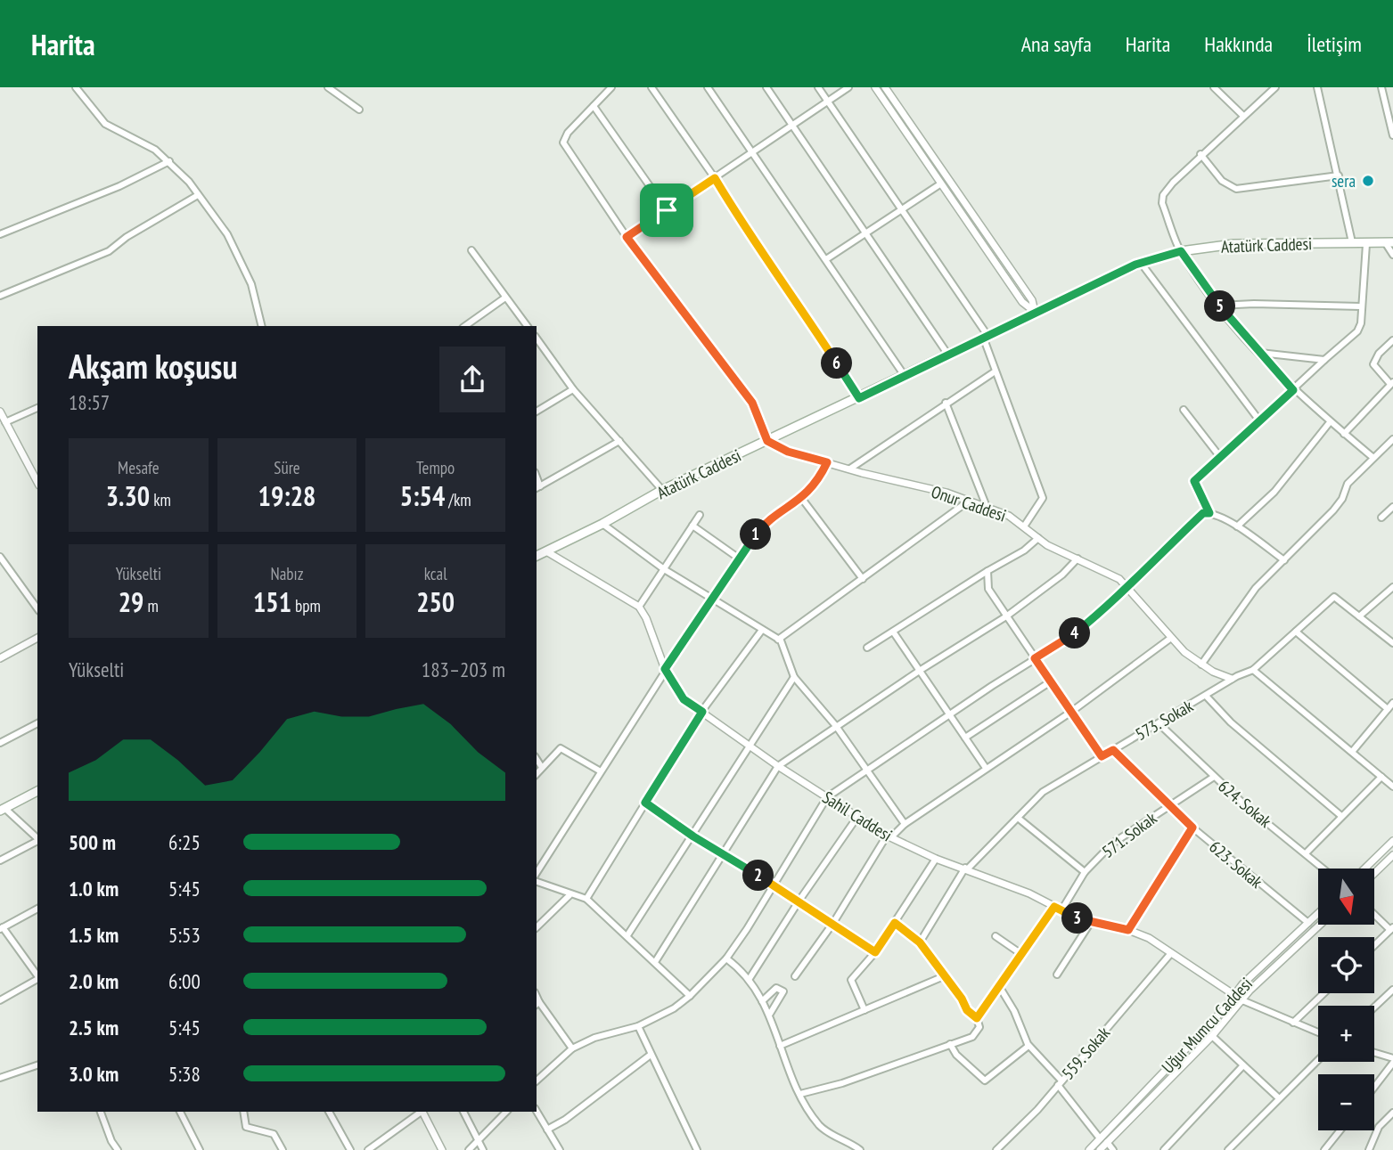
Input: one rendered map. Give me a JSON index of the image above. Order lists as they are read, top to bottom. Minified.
{"streets":{"main road":["Atatürk Caddesi"],"street":["Onur Caddesi","573. Sokak","624. Sokak","Sahil Caddesi","571. Sokak","623. Sokak","Uğur Mumcu Caddesi","559. Sokak"]},"crossings":[["Atatürk Caddesi","Onur Caddesi"],["Onur Caddesi","573. Sokak"],["573. Sokak","624. Sokak"],["573. Sokak","Sahil Caddesi"],["573. Sokak","623. Sokak"],["624. Sokak","571. Sokak"],["Sahil Caddesi","571. Sokak"],["Sahil Caddesi","Uğur Mumcu Caddesi"],["Sahil Caddesi","559. Sokak"],["571. Sokak","623. Sokak"],["623. Sokak","Uğur Mumcu Caddesi"]],"places":["sera"],"north":"bottom","page":{"header":"Harita","nav":["Ana sayfa","Harita","Hakkında","İletişim"],"pins":["5","6","1","4","2","3"],"heading":["Akşam koşusu","18:57"],"stats":[["Mesafe","3.30 km"],["Süre","19:28"],["Tempo","5:54 /km"],["Yükselti","29 m"],["Nabız","151 bpm"],["kcal","250"]],"chart":["Yükselti","183–203 m"],"list":[{"name":"500 m","note":"6:25"},{"name":"1.0 km","note":"5:45"},{"name":"1.5 km","note":"5:53"},{"name":"2.0 km","note":"6:00"},{"name":"2.5 km","note":"5:45"},{"name":"3.0 km","note":"5:38"}],"map_buttons":["+","−"]}}
